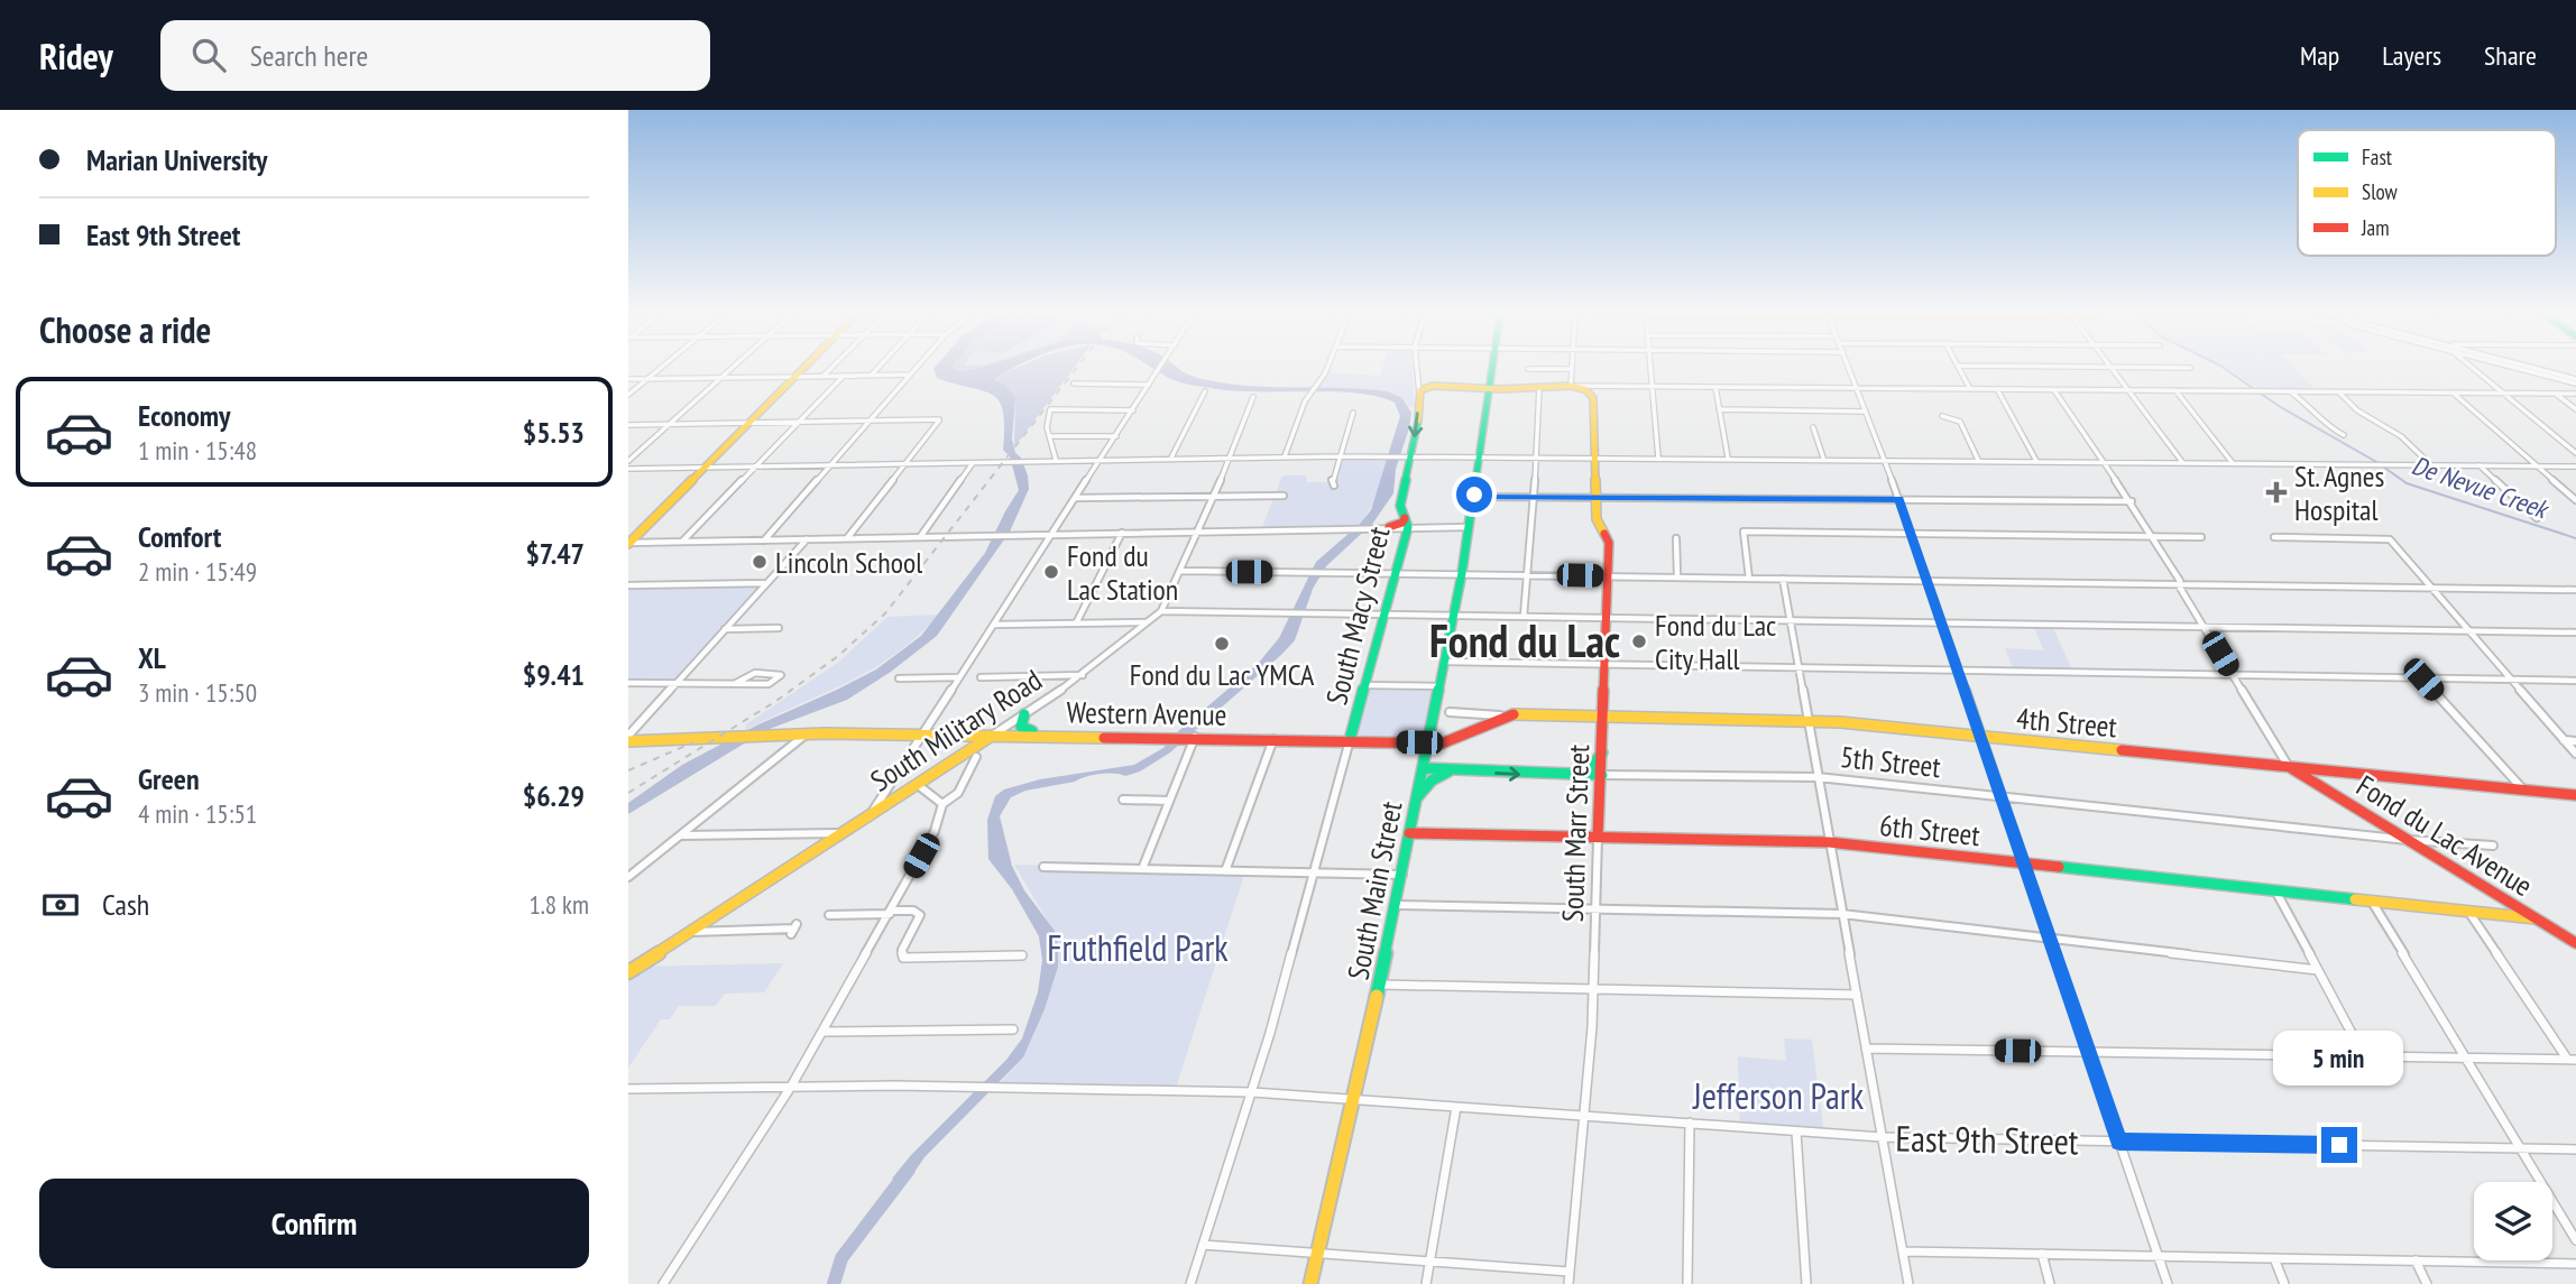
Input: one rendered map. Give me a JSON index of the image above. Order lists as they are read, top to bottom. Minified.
{"streets":{"main road":["South Macy Street","Western Avenue","4th Street","South Military Road","5th Street","6th Street","South Marr Street","Fond du Lac Avenue","South Main Street"],"street":["East 9th Street"]},"crossings":[["South Macy Street","Western Avenue"],["Western Avenue","4th Street"],["Western Avenue","South Military Road"],["Western Avenue","South Main Street"],["4th Street","South Marr Street"],["4th Street","Fond du Lac Avenue"],["4th Street","South Main Street"],["5th Street","South Marr Street"],["5th Street","Fond du Lac Avenue"],["5th Street","South Main Street"],["6th Street","South Marr Street"],["6th Street","Fond du Lac Avenue"],["6th Street","South Main Street"],["South Marr Street","East 9th Street"],["South Main Street","East 9th Street"]],"districts":["Fond du Lac"],"water":["De Nevue Creek"],"parks":["Fruthfield Park","Jefferson Park"],"places":{"health":["St. Agnes Hospital"],"other":["Lincoln School","Fond du Lac Station","Fond du Lac City Hall","Fond du Lac YMCA"]},"legend":["Fast","Slow","Jam"],"page":{"header":"Ridey","search":"Search here","nav":["Map","Layers","Share"],"banner":["Marian University","East 9th Street"],"heading":"Choose a ride","list":[{"name":"Economy","note":"1 min · 15:48","value":"$5.53"},{"name":"Comfort","note":"2 min · 15:49","value":"$7.47"},{"name":"XL","note":"3 min · 15:50","value":"$9.41"},{"name":"Green","note":"4 min · 15:51","value":"$6.29"}],"pay":["Cash","1.8 km"],"bubble":"5 min","buttons":"Confirm"}}
